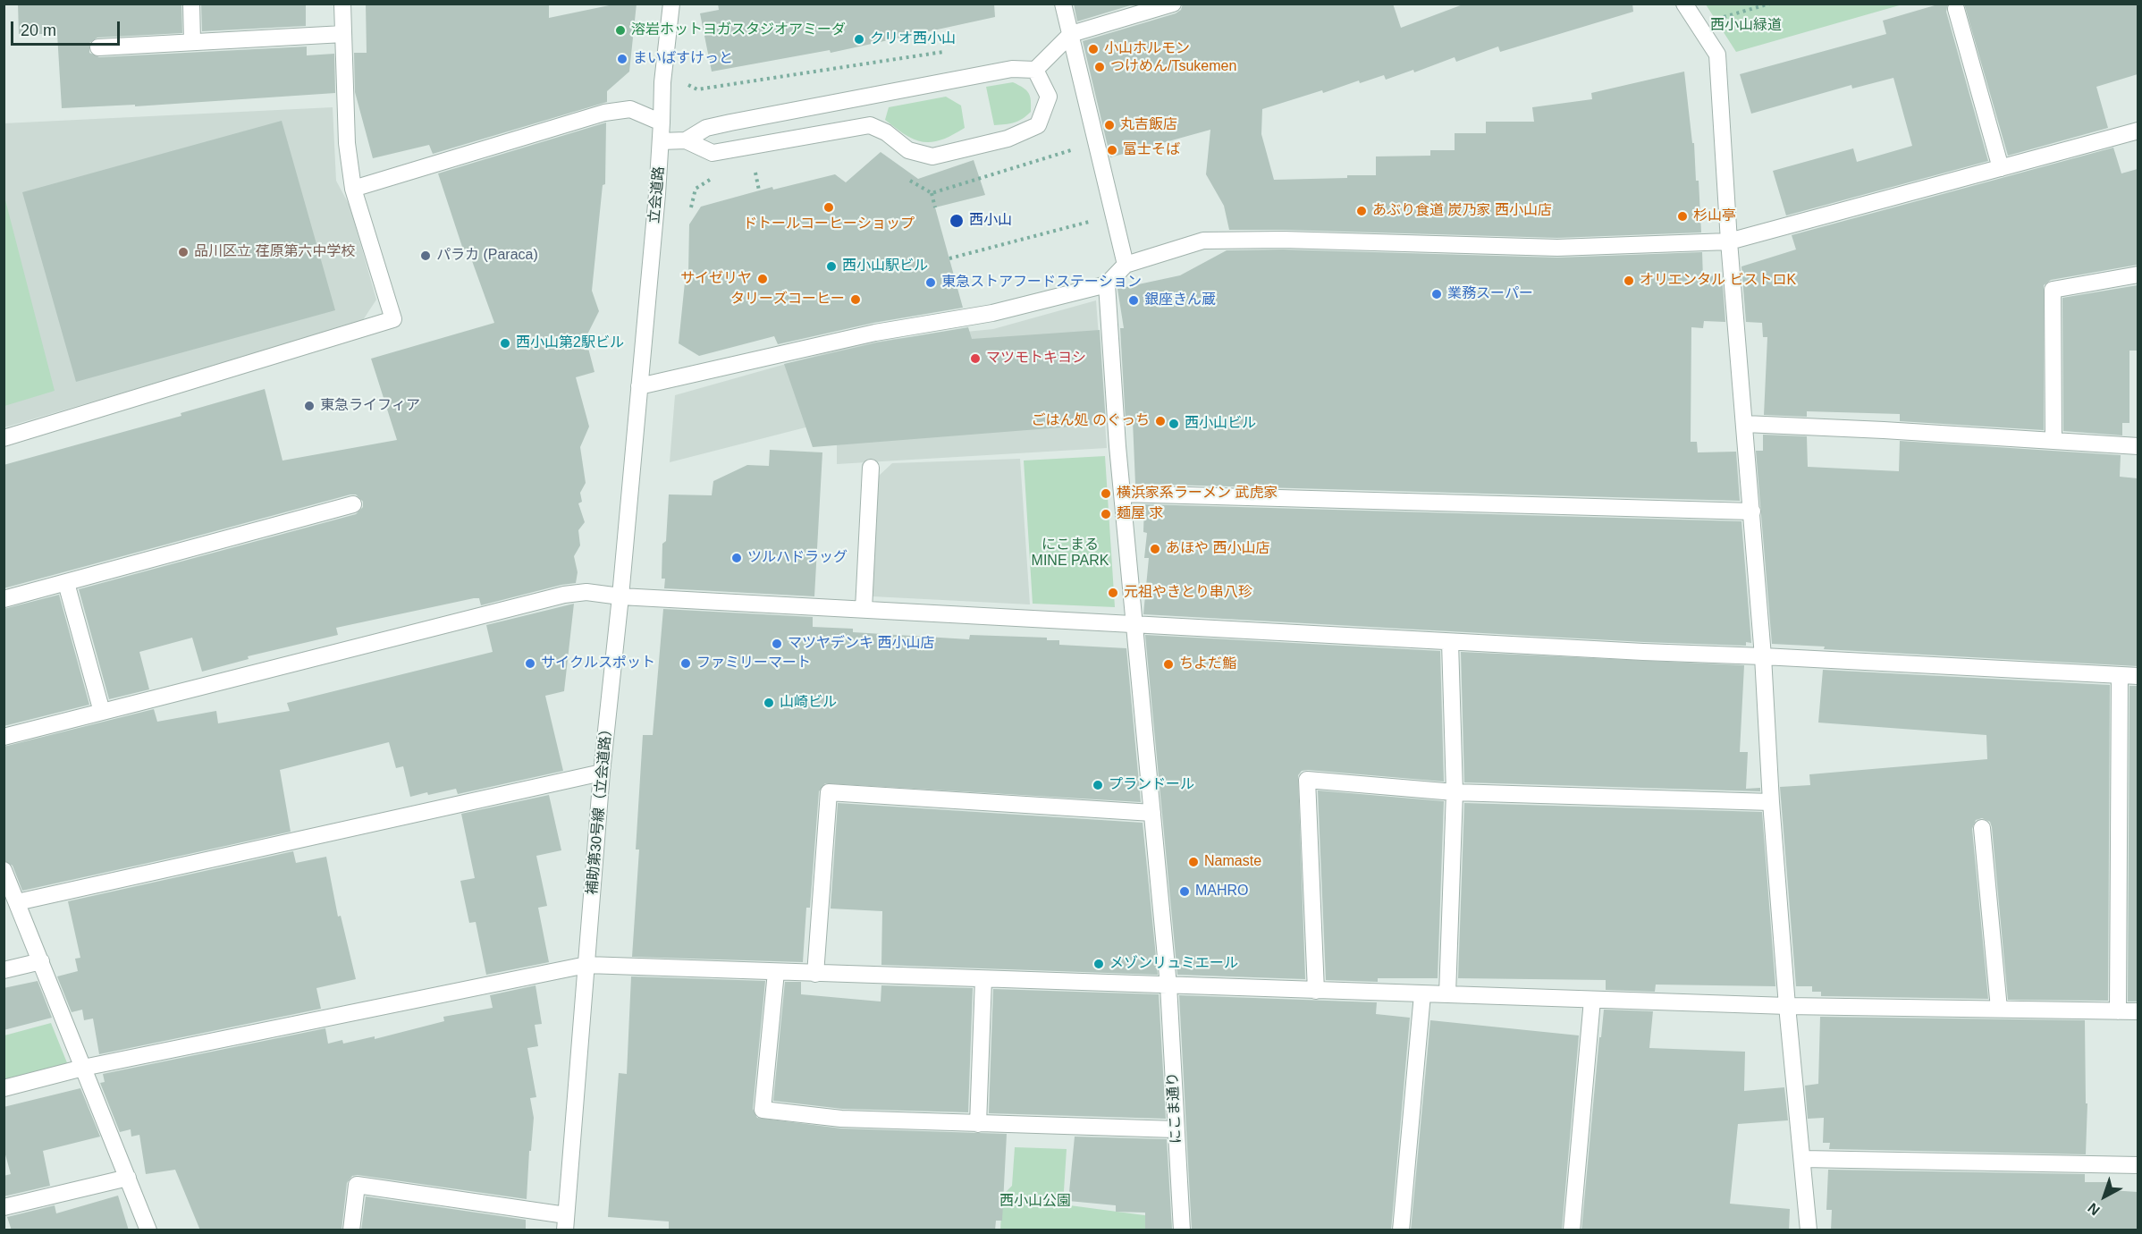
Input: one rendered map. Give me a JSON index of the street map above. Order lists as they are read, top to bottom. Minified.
{"streets":{"street":["立会道路","補助第30号線（立会道路）","にこま通り"]},"crossings":[["立会道路","補助第30号線（立会道路）"]],"parks":["西小山緑道","にこまる MINE PARK","西小山公園"],"places":["溶岩ホットヨガスタジオアミーダ","クリオ西小山","小山ホルモン","まいばすけっと","つけめん/Tsukemen","丸吉飯店","富士そば","ドトールコーヒーショップ","あぶり食道 炭乃家 西小山店","杉山亭","西小山","品川区立 荏原第六中学校","パラカ (Paraca)","西小山駅ビル","サイゼリヤ","オリエンタル ビストロK","東急ストアフードステーション","業務スーパー","タリーズコーヒー","銀座きん蔵","西小山第2駅ビル","マツモトキヨシ","東急ライフィア","ごはん処 のぐっち","西小山ビル","横浜家系ラーメン 武虎家","麺屋 求","あほや 西小山店","ツルハドラッグ","元祖やきとり串八珍","マツヤデンキ 西小山店","サイクルスポット","ファミリーマート","ちよだ鮨","山崎ビル","プランドール","Namaste","MAHRO","メゾンリュミエール"],"scale_bar":"20 m","north":"bottom left"}
